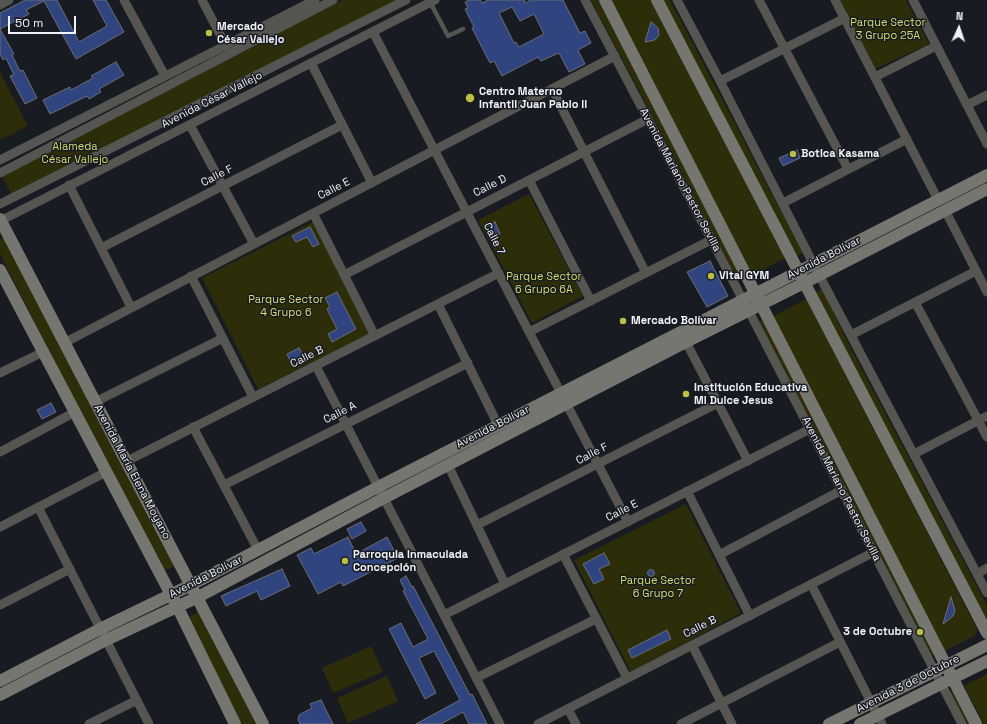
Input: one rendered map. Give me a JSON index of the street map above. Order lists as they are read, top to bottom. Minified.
{"streets":{"street":["Avenida César Vallejo","Calle F","Avenida Mariano Pastor Sevilla","Calle D","Calle E","Calle 7","Avenida Bolívar","Calle B","Calle A","Avenida María Elena Moyano","Avenida 3 de Octubre"]},"crossings":[["Avenida César Vallejo","Calle 7"],["Avenida César Vallejo","Avenida María Elena Moyano"],["Calle F","Calle 7"],["Avenida Mariano Pastor Sevilla","Calle D"],["Avenida Mariano Pastor Sevilla","Calle E"],["Avenida Mariano Pastor Sevilla","Avenida Bolívar"],["Avenida Mariano Pastor Sevilla","Calle B"],["Avenida Mariano Pastor Sevilla","Avenida 3 de Octubre"],["Calle D","Calle 7"],["Calle E","Calle 7"],["Calle E","Avenida María Elena Moyano"],["Calle 7","Avenida Bolívar"],["Calle 7","Calle B"],["Avenida Bolívar","Avenida María Elena Moyano"],["Calle B","Avenida María Elena Moyano"]],"parks":["Parque Sector 3 Grupo 25A","Alameda César Vallejo","Parque Sector 6 Grupo 6A","Parque Sector 4 Grupo 6","Parque Sector 6 Grupo 7"],"places":["Mercado César Vallejo","Centro Materno Infantil Juan Pablo II","Botica Kasama","Vital GYM","Mercado Bolívar","Institución Educativa Mi Dulce Jesus","Parroquia Inmaculada Concepción","3 de Octubre"],"scale_bar":"50 m","north":"top"}
